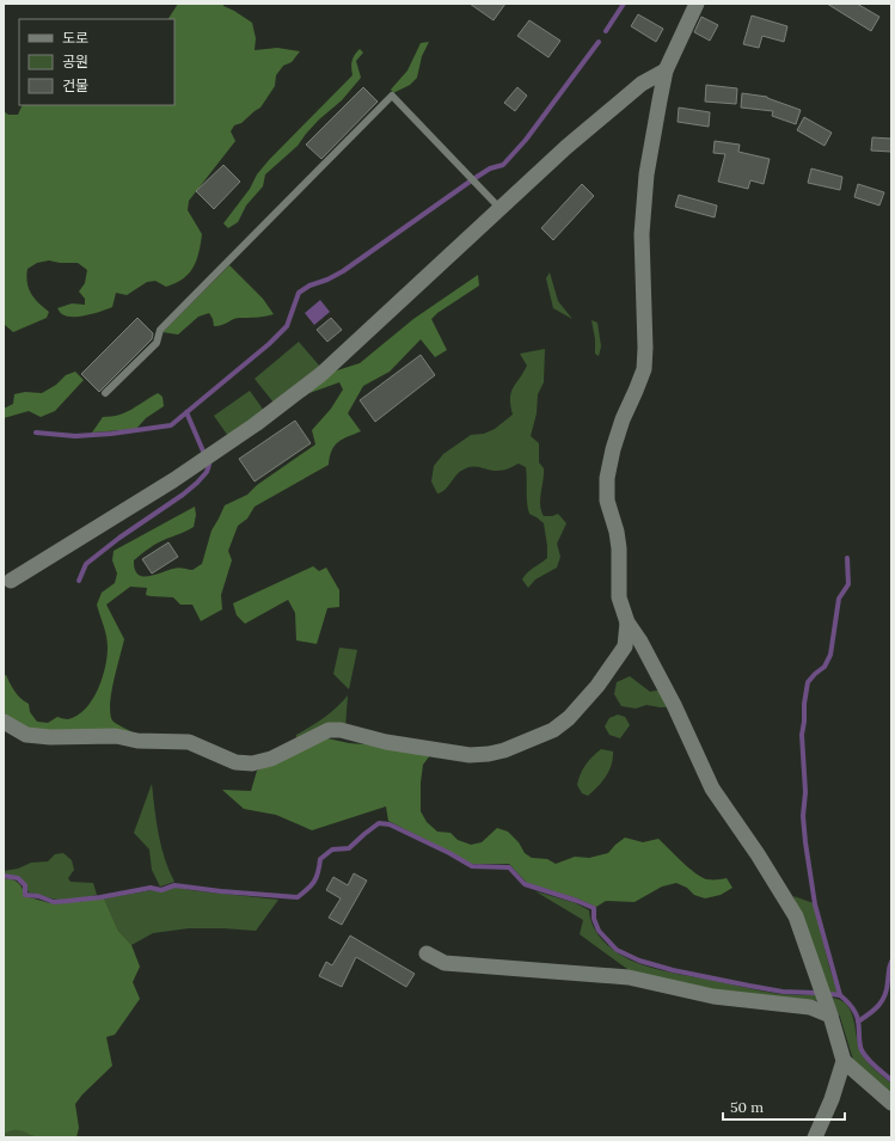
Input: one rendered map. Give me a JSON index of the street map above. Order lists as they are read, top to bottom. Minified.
{"legend":["도로","공원","건물"],"scale_bar":"50 m"}
